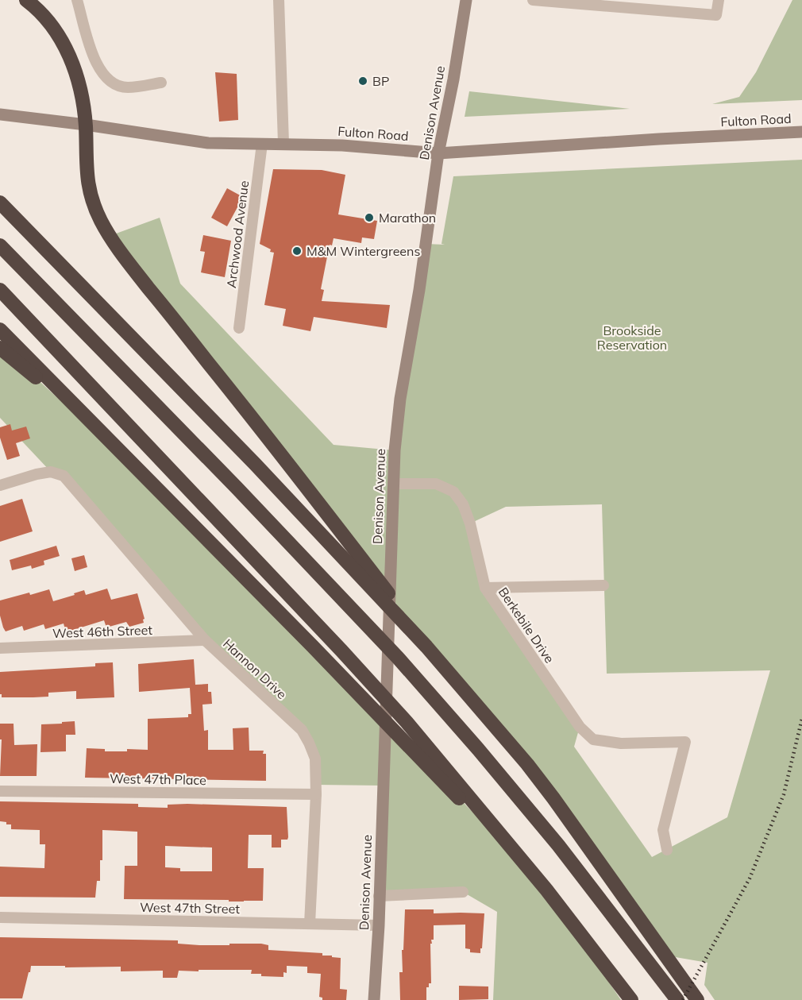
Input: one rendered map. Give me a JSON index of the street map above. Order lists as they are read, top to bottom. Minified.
{"streets":{"main road":["Denison Avenue","Fulton Road"],"street":["Archwood Avenue","Berkebile Drive","West 46th Street","Hannon Drive","West 47th Place","West 47th Street"]},"crossings":[["Denison Avenue","Fulton Road"],["Denison Avenue","Berkebile Drive"],["Denison Avenue","West 47th Street"],["Fulton Road","Archwood Avenue"],["West 46th Street","Hannon Drive"],["Hannon Drive","West 47th Place"],["Hannon Drive","West 47th Street"]],"parks":["Brookside Reservation"],"places":["BP","Marathon","M&M Wintergreens"]}
